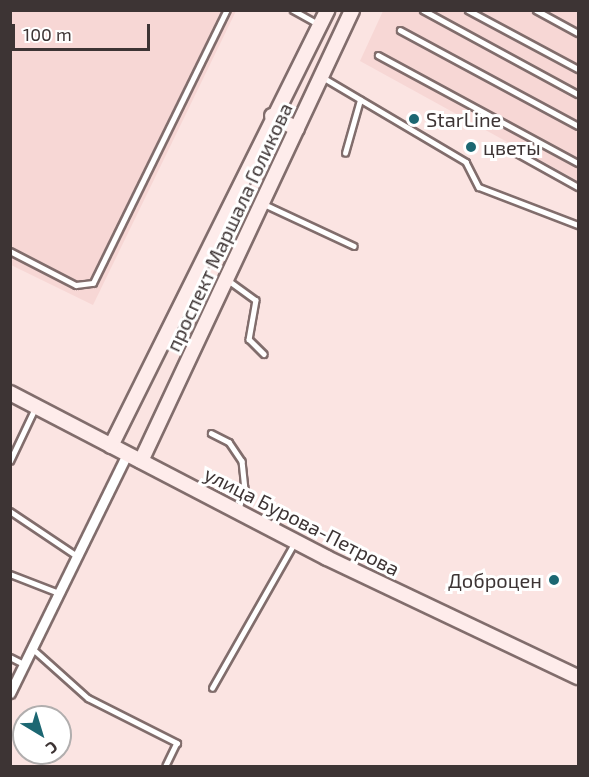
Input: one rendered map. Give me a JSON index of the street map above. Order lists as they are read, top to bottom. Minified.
{"streets":{"main road":["проспект Маршала Голикова","улица Бурова-Петрова"]},"crossings":[["проспект Маршала Голикова","улица Бурова-Петрова"]],"places":["StarLine","цветы","Доброцен"],"scale_bar":"100 m","north":"bottom right"}
